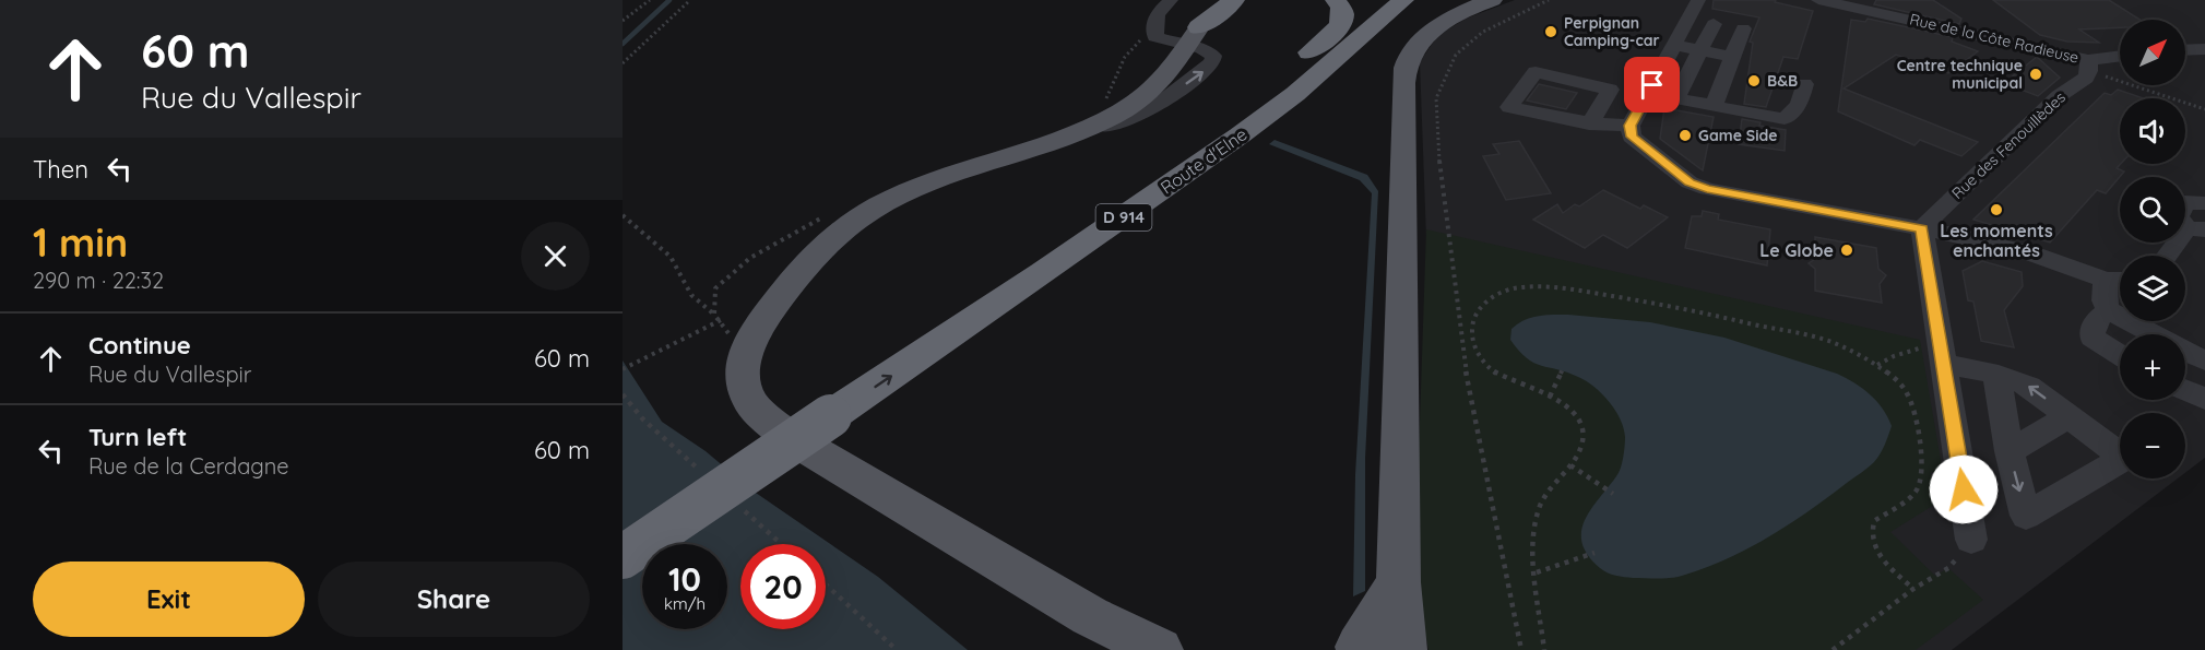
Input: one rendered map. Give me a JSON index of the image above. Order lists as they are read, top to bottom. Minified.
{"streets":{"highway":["Route d'Elne","D 914"],"street":["Rue de la Côte Radieuse","Rue des Fenouillèdes"]},"crossings":[["Rue de la Côte Radieuse","Rue des Fenouillèdes"],["Route d'Elne","D 914"]],"places":["Perpignan Camping-car","Centre technique municipal","B&B","Game Side","Les moments enchantés","Le Globe"],"north":"top right","page":{"turn":["60 m","Rue du Vallespir"],"map_buttons":["+","−"],"then":"Then","heading":["1 min","290 m · 22:32"],"list":[{"name":"Continue","note":"Rue du Vallespir","value":"60 m"},{"name":"Turn left","note":"Rue de la Cerdagne","value":"60 m"}],"speed":"10 km/h","limit":"20","buttons":["Exit","Share"]}}
